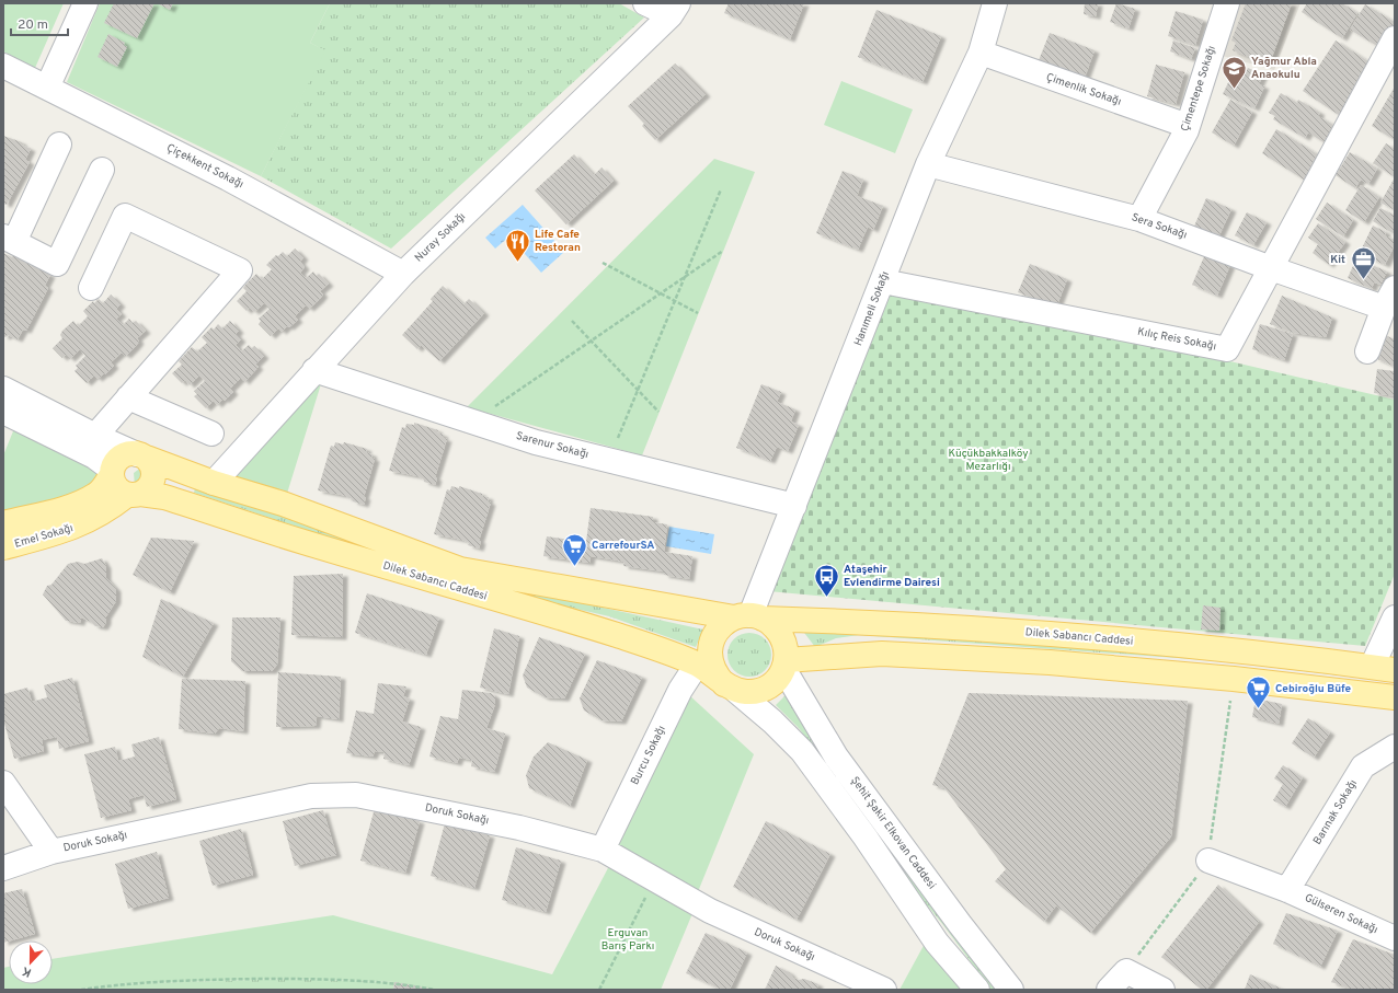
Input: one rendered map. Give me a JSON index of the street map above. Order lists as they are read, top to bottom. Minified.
{"streets":{"main road":["Emel Sokağı","Dilek Sabancı Caddesi"],"street":["Çimentepe Sokağı","Çimenlik Sokağı","Çiçekkent Sokağı","Sera Sokağı","Nuray Sokağı","Hanımeli Sokağı","Kılıç Reis Sokağı","Sarenur Sokağı","Burcu Sokağı","Barınak Sokağı","Doruk Sokağı","Şehit Şakir Elkovan Caddesi","Gülseren Sokağı"]},"crossings":[["Çimentepe Sokağı","Çimenlik Sokağı"],["Çimentepe Sokağı","Sera Sokağı"],["Çimenlik Sokağı","Hanımeli Sokağı"],["Çiçekkent Sokağı","Nuray Sokağı"],["Sera Sokağı","Hanımeli Sokağı"],["Sera Sokağı","Kılıç Reis Sokağı"],["Nuray Sokağı","Sarenur Sokağı"],["Nuray Sokağı","Dilek Sabancı Caddesi"],["Hanımeli Sokağı","Kılıç Reis Sokağı"],["Hanımeli Sokağı","Sarenur Sokağı"],["Hanımeli Sokağı","Dilek Sabancı Caddesi"],["Hanımeli Sokağı","Şehit Şakir Elkovan Caddesi"],["Emel Sokağı","Dilek Sabancı Caddesi"],["Dilek Sabancı Caddesi","Burcu Sokağı"],["Dilek Sabancı Caddesi","Şehit Şakir Elkovan Caddesi"],["Burcu Sokağı","Doruk Sokağı"],["Barınak Sokağı","Gülseren Sokağı"]],"parks":["Küçükbakkalköy Mezarlığı","Erguvan Barış Parkı"],"places":{"school or university":["Yağmur Abla Anaokulu"],"restaurant":["Life Cafe Restoran"],"office":["Kit"],"supermarket":["CarrefourSA","Cebiroğlu Büfe"],"bus stop":["Ataşehir Evlendirme Dairesi"]},"scale_bar":"20 m","north":"bottom"}
